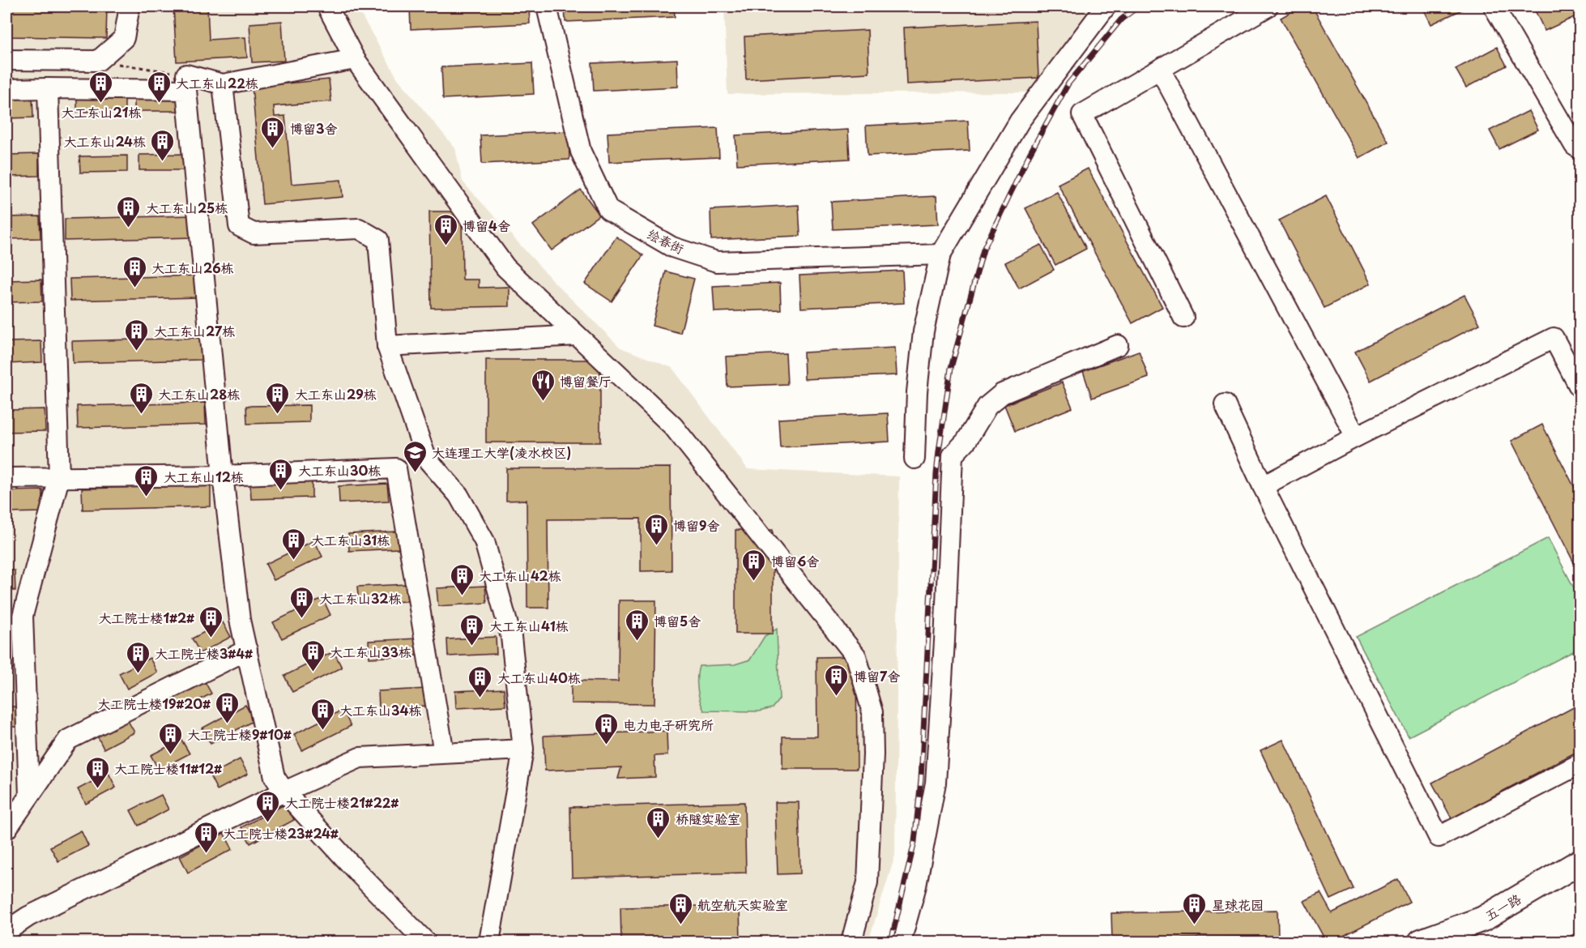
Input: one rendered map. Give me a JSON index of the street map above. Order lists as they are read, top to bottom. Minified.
{"streets":{"main road":["五一路"],"street":["绘春街"]},"places":{"building":["大工东山21栋","大工东山22栋","博留3舍","大工东山24栋","大工东山25栋","博留4舍","大工东山26栋","大工东山27栋","大工东山28栋","大工东山29栋","大工东山30栋","大工东山12栋","博留9舍","大工东山31栋","博留6舍","大工东山42栋","大工东山32栋","大工院士楼1#2#","博留5舍","大工东山41栋","大工东山33栋","大工院士楼3#4#","博留7舍","大工东山40栋","大工院士楼19#20#","大工东山34栋","电力电子研究所","大工院士楼9#10#","大工院士楼11#12#","大工院士楼21#22#","桥隧实验室","大工院士楼23#24#","航空航天实验室","星球花园"],"restaurant":["博留餐厅"],"school or university":["大连理工大学(凌水校区)"]}}
